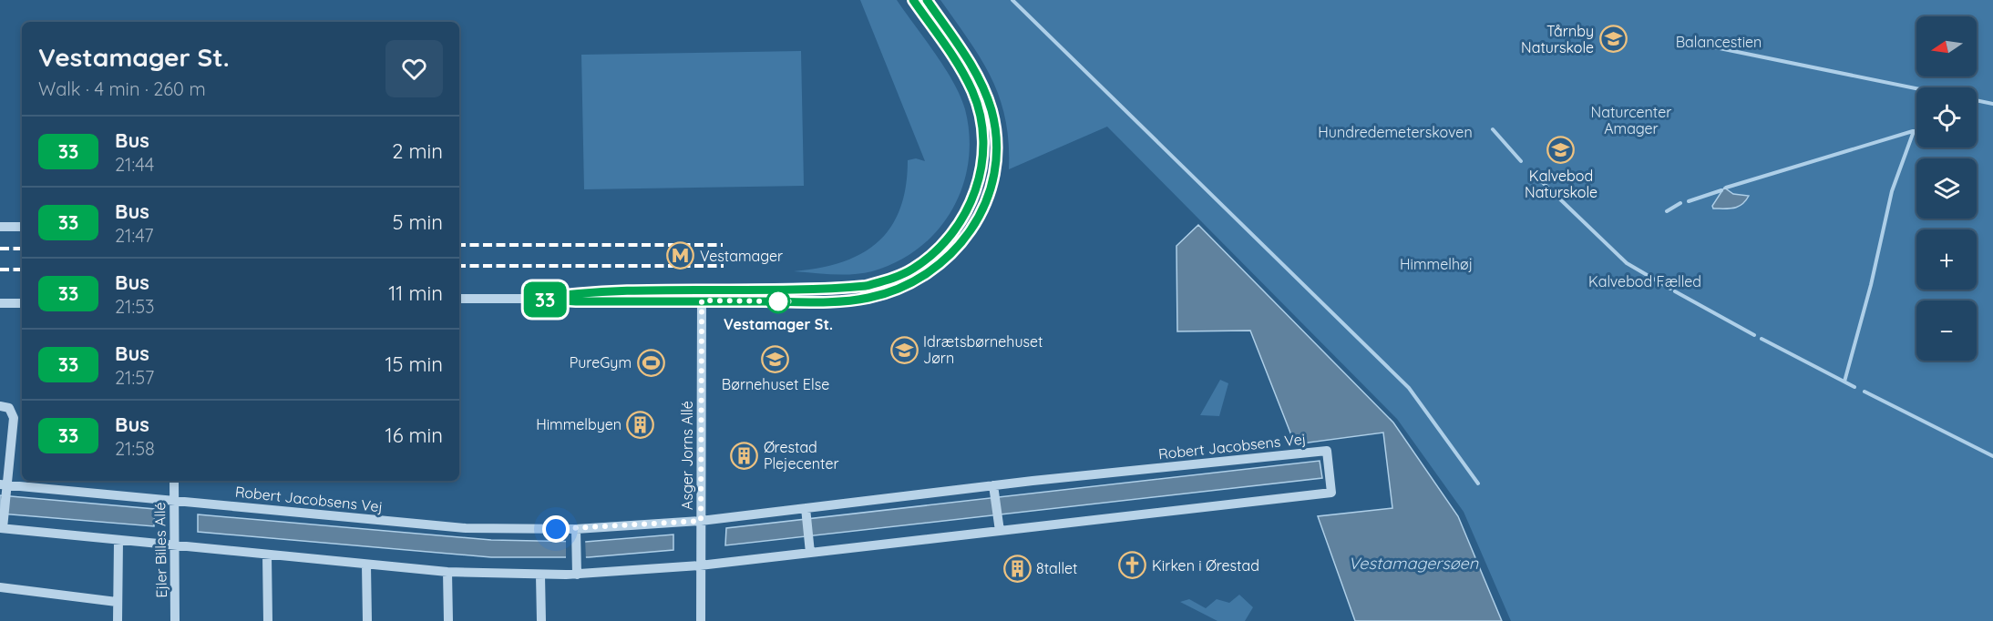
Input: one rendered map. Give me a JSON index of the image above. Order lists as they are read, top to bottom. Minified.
{"streets":{"street":["Robert Jacobsens Vej","Asger Jorns Allé","Ejler Billes Allé"]},"crossings":[["Robert Jacobsens Vej","Asger Jorns Allé"],["Robert Jacobsens Vej","Ejler Billes Allé"]],"water":["Vestamagersøen"],"parks":["Balancestien","Naturcenter Amager","Hundredemeterskoven","Himmelhøj","Kalvebod Fælled"],"places":{"school or university":["Tårnby Naturskole","Kalvebod Naturskole","Idrætsbørnehuset Jørn","Børnehuset Else"],"metro station":["Vestamager"],"other":["Vestamager St."],"sports":["PureGym"],"building":["Himmelbyen","Ørestad Plejecenter","8tallet"],"church":["Kirken i Ørestad"]},"lines":["bus line 33"],"north":"left","page":{"on_map":"33","map_buttons":["+","−"],"heading":["Vestamager St.","Walk · 4 min · 260 m"],"list":[{"mark":"33","name":"Bus","note":"21:44","value":"2 min"},{"mark":"33","name":"Bus","note":"21:47","value":"5 min"},{"mark":"33","name":"Bus","note":"21:53","value":"11 min"},{"mark":"33","name":"Bus","note":"21:57","value":"15 min"},{"mark":"33","name":"Bus","note":"21:58","value":"16 min"}]}}
